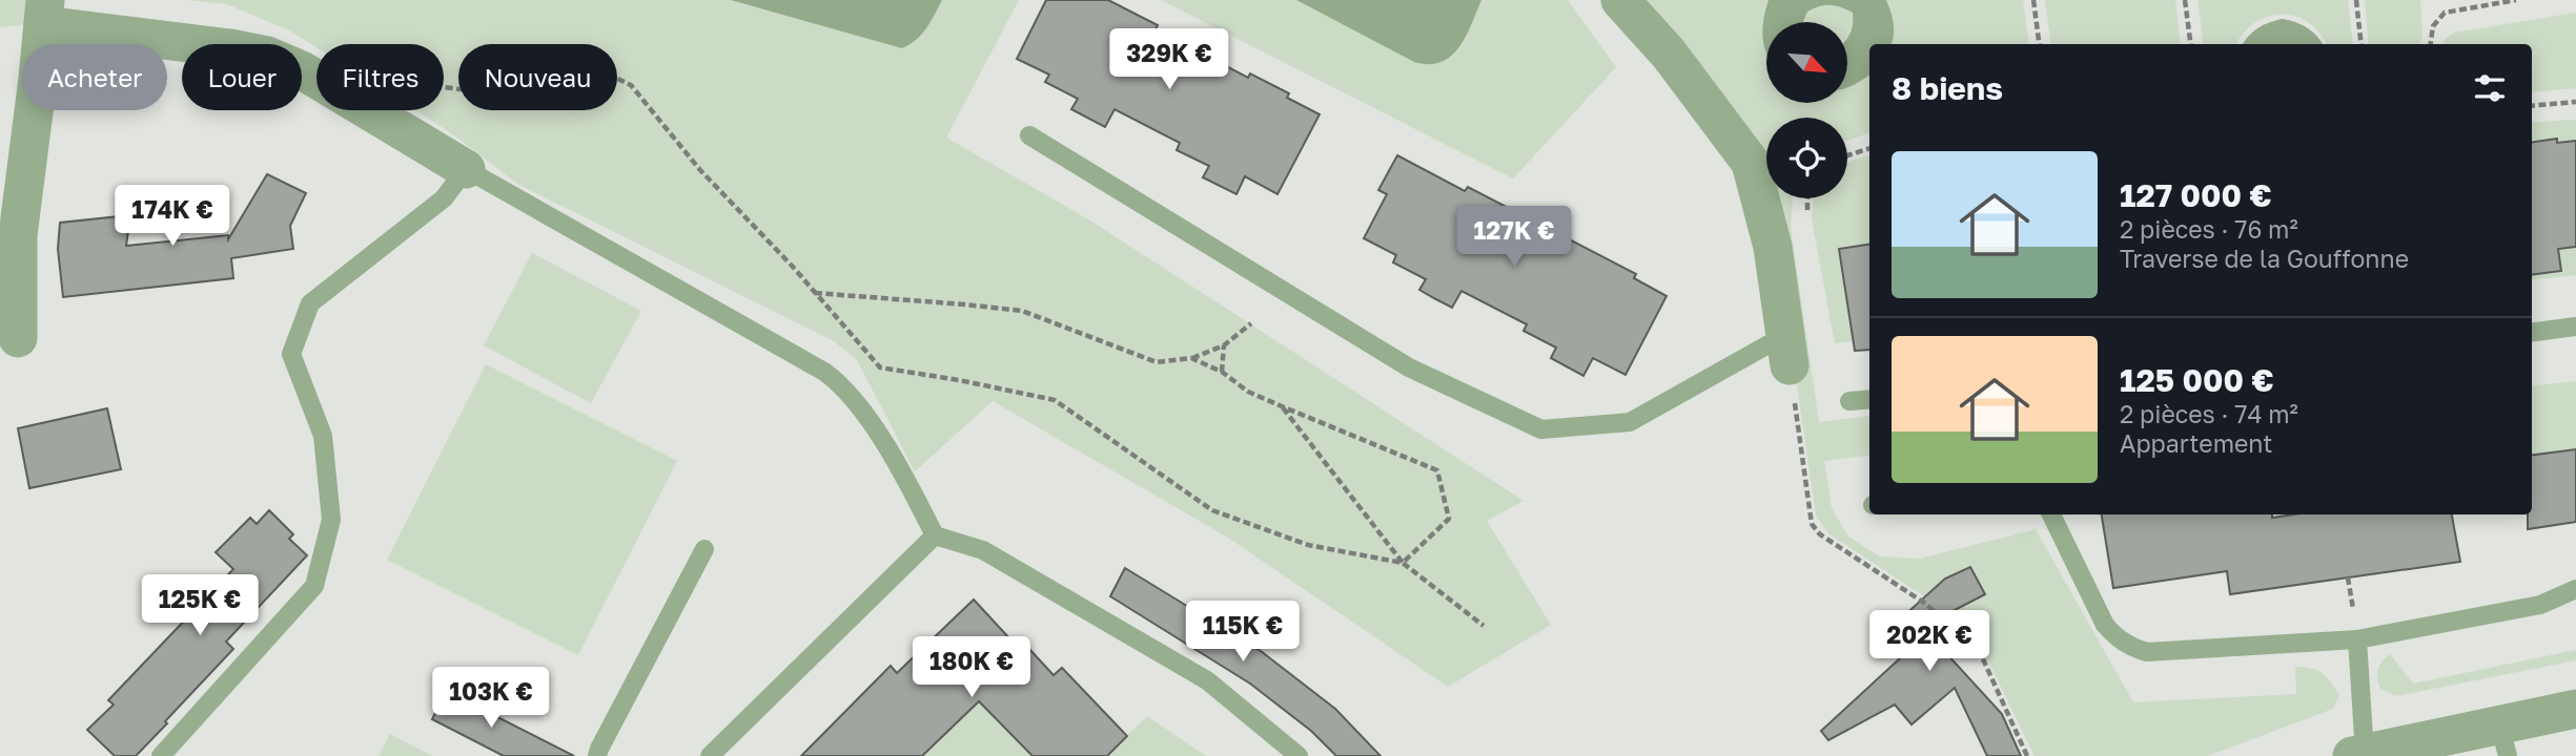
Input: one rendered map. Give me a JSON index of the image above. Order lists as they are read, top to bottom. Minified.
{"north":"bottom right","page":{"price":["329K €","174K €","127K €","125K €","115K €","202K €","180K €","103K €"],"chip":["Acheter","Louer","Filtres","Nouveau"],"heading":"8 biens","list":[{"name":"127 000 €","note":"2 pièces · 76 m² · Traverse de la Gouffonne"},{"name":"125 000 €","note":"2 pièces · 74 m² · Appartement"}]}}
